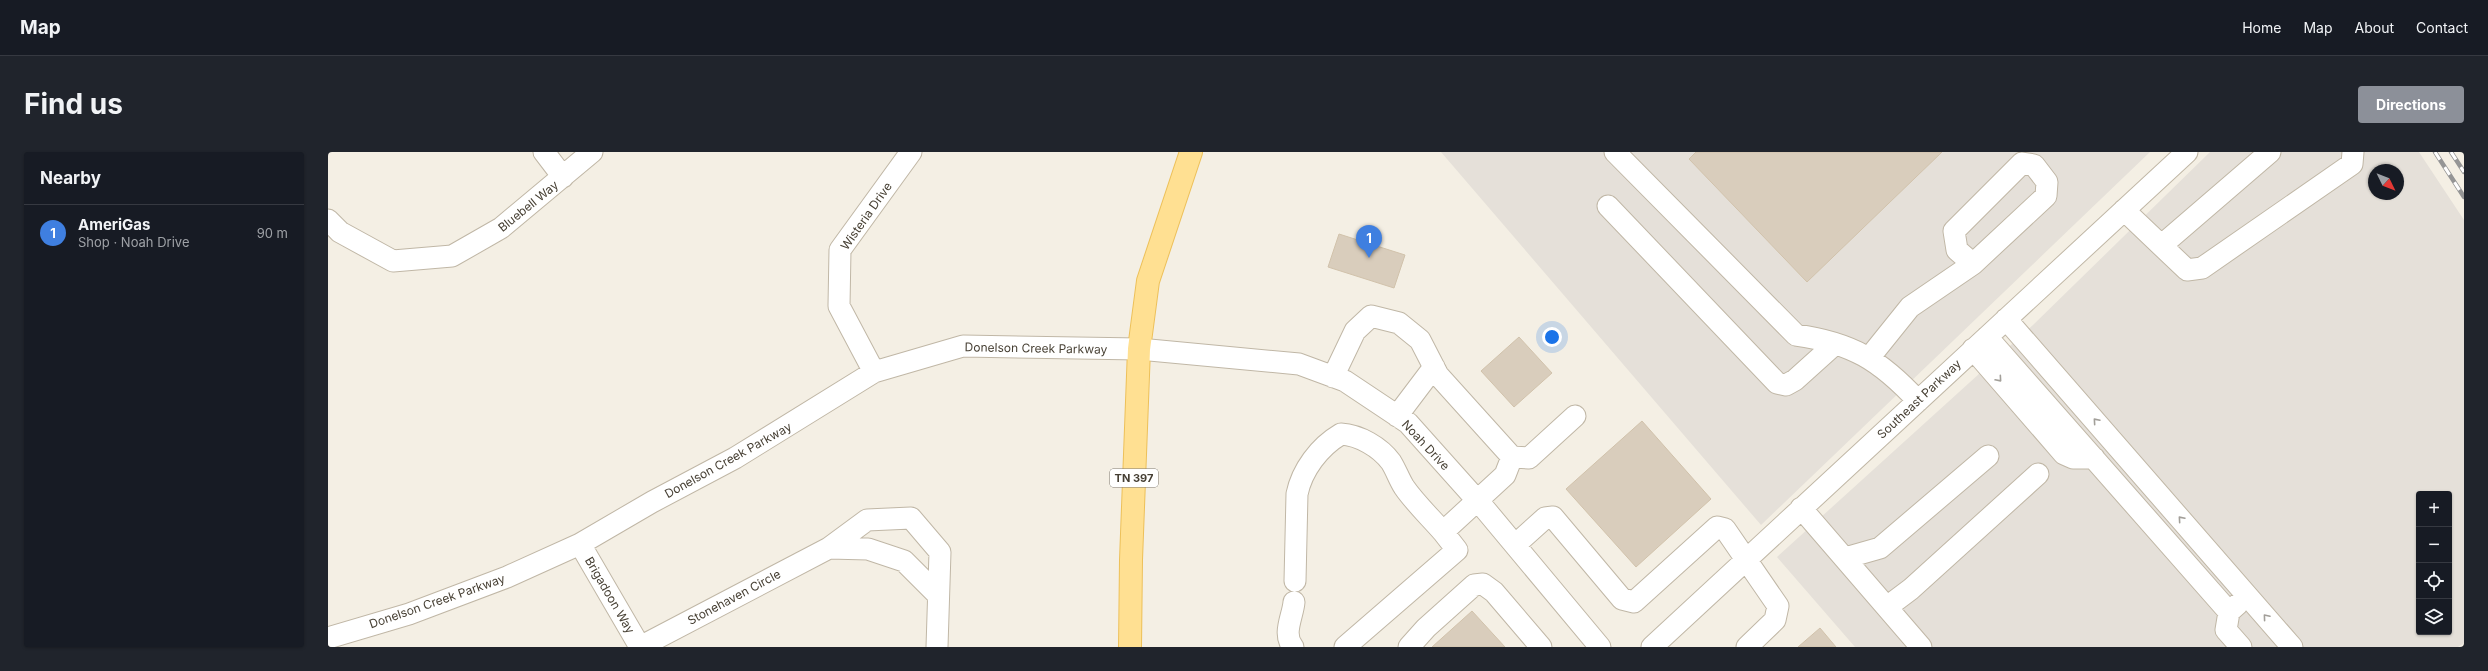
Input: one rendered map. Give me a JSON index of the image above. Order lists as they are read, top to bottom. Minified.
{"streets":{"main road":["TN 397"],"street":["Bluebell Way","Wisteria Drive","Donelson Creek Parkway","Southeast Parkway","Noah Drive","Brigadoon Way","Stonehaven Circle"]},"crossings":[["Wisteria Drive","Donelson Creek Parkway"],["Donelson Creek Parkway","Noah Drive"],["Donelson Creek Parkway","TN 397"],["Donelson Creek Parkway","Brigadoon Way"],["Noah Drive","TN 397"],["Brigadoon Way","Stonehaven Circle"]],"north":"bottom right","page":{"header":"Map","nav":["Home","Map","About","Contact"],"buttons":"Directions","title":"Find us","heading":"Nearby","list":[{"mark":"1","name":"AmeriGas","note":"Shop · Noah Drive","value":"90 m"}],"pins":"1","map_buttons":["+","−"]}}
